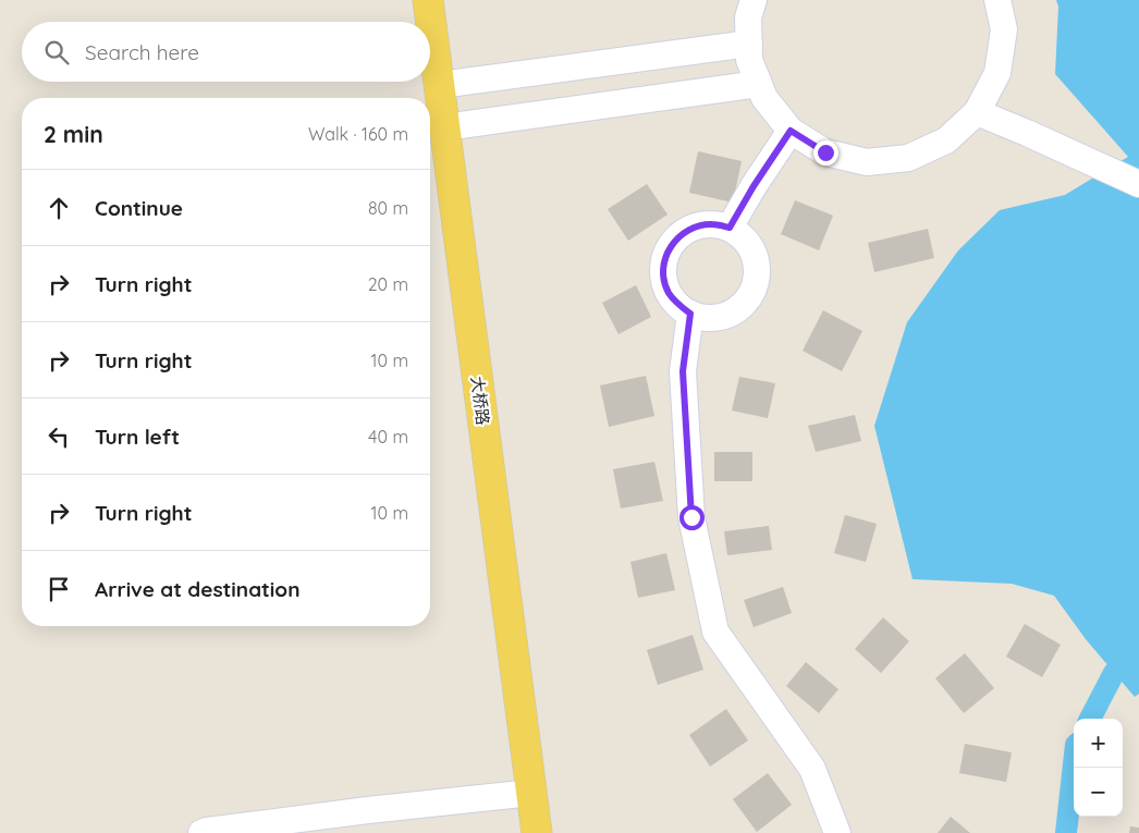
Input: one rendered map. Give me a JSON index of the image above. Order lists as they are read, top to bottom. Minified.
{"streets":{"main road":["大桥路"]},"page":{"search":"Search here","heading":["2 min","Walk · 160 m"],"list":[["Continue","80 m"],["Turn right","20 m"],["Turn right","10 m"],["Turn left","40 m"],["Turn right","10 m"],"Arrive at destination"],"map_buttons":["+","−"]}}
